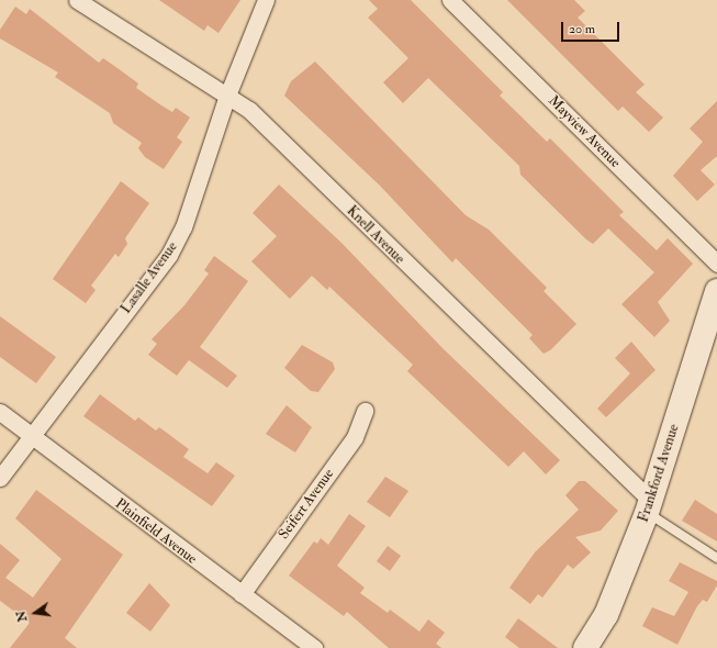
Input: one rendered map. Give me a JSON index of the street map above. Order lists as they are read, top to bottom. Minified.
{"streets":{"street":["Mayview Avenue","Knell Avenue","Lasalle Avenue","Frankford Avenue","Seifert Avenue","Plainfield Avenue"]},"crossings":[["Knell Avenue","Lasalle Avenue"],["Knell Avenue","Frankford Avenue"],["Lasalle Avenue","Plainfield Avenue"],["Seifert Avenue","Plainfield Avenue"]],"scale_bar":"20 m","north":"left"}
